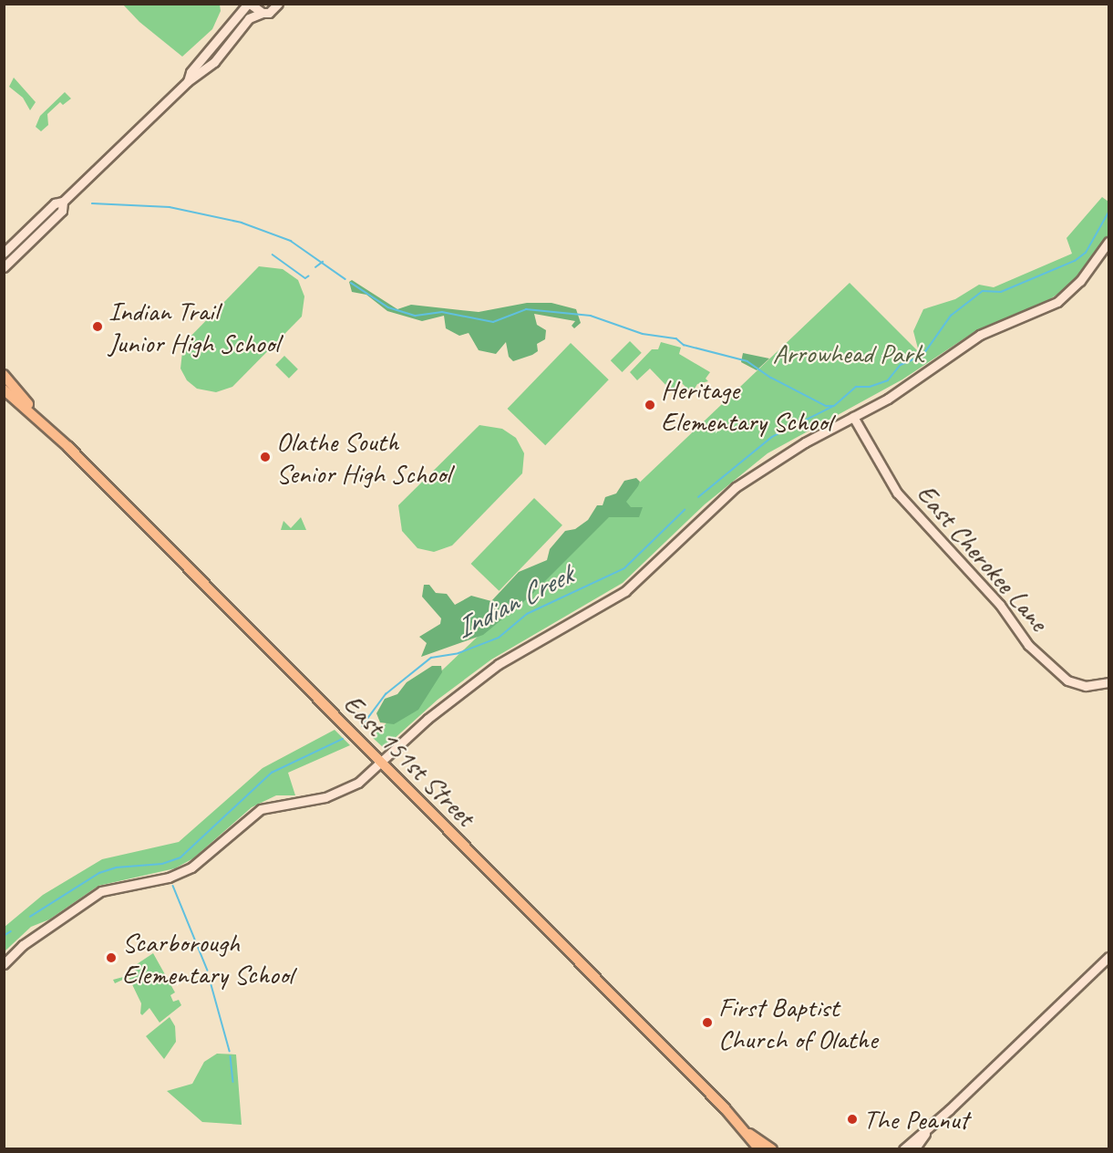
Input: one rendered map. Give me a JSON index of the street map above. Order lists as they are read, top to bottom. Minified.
{"streets":{"main road":["East 151st Street"],"street":["East Cherokee Lane"]},"water":["Indian Creek"],"parks":["Arrowhead Park"],"places":["Indian Trail Junior High School","Heritage Elementary School","Olathe South Senior High School","Scarborough Elementary School","First Baptist Church of Olathe","The Peanut"]}
